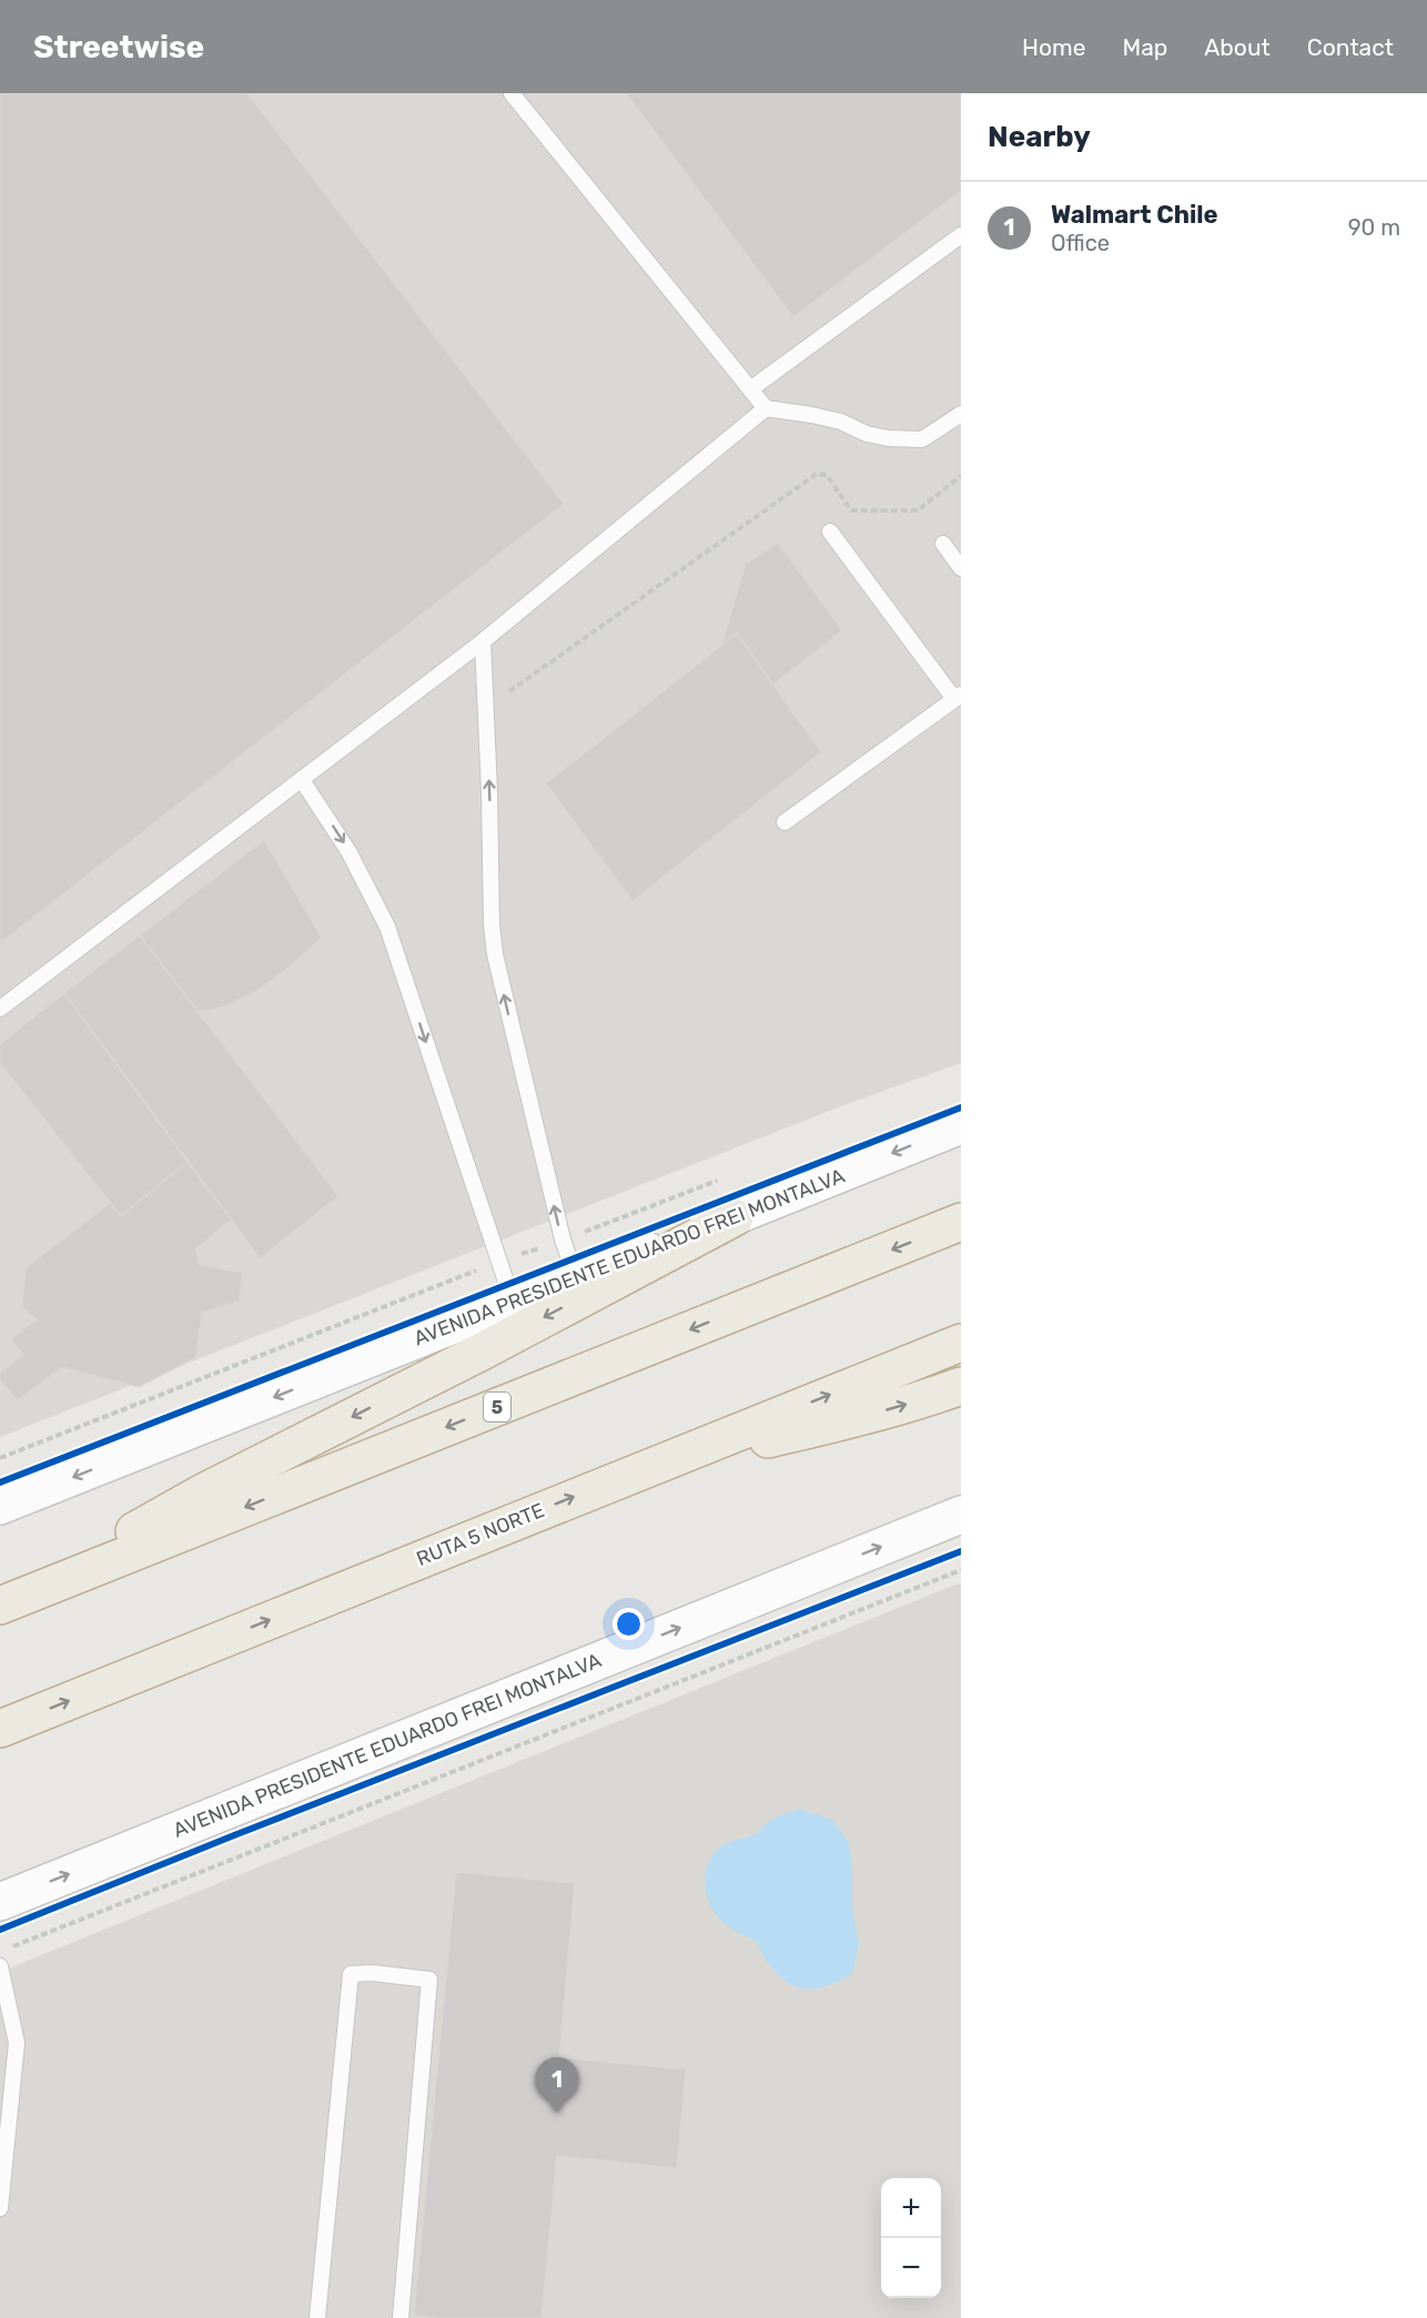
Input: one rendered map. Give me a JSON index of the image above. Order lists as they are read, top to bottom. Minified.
{"streets":{"highway":["5","RUTA 5 NORTE"],"main road":["AVENIDA PRESIDENTE EDUARDO FREI MONTALVA"]},"page":{"header":"Streetwise","nav":["Home","Map","About","Contact"],"heading":"Nearby","list":[{"mark":"1","name":"Walmart Chile","note":"Office","value":"90 m"}],"pins":"1","map_buttons":["+","−"]}}
